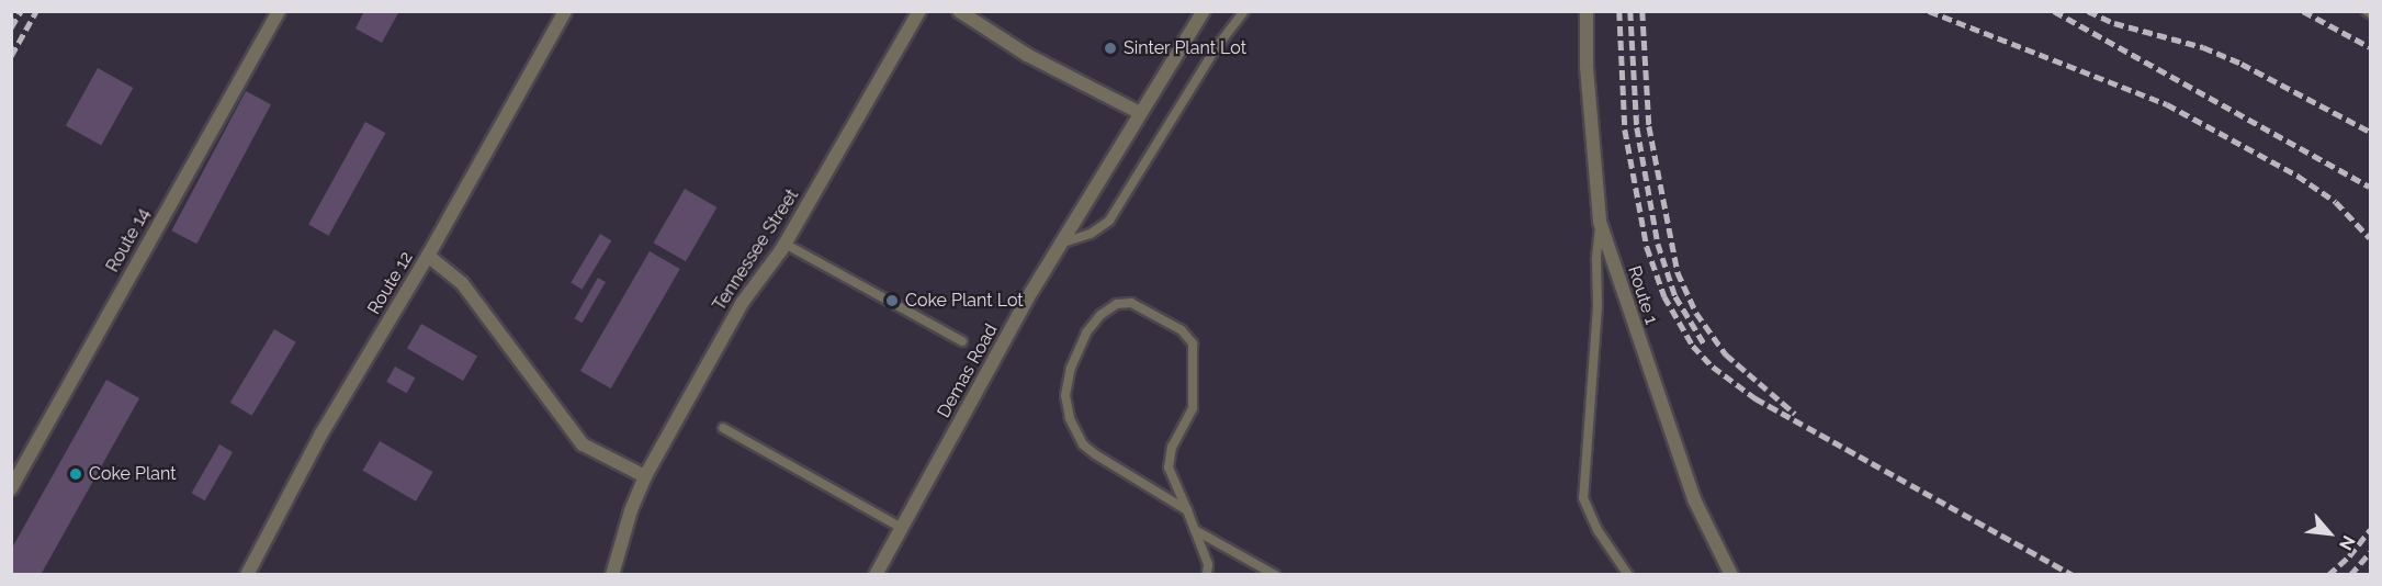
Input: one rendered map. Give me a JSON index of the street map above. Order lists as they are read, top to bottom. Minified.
{"streets":{"street":["Route 14","Tennessee Street","Route 12","Route 1","Demas Road"]},"places":["Sinter Plant Lot","Coke Plant Lot","Coke Plant"],"north":"bottom right"}
